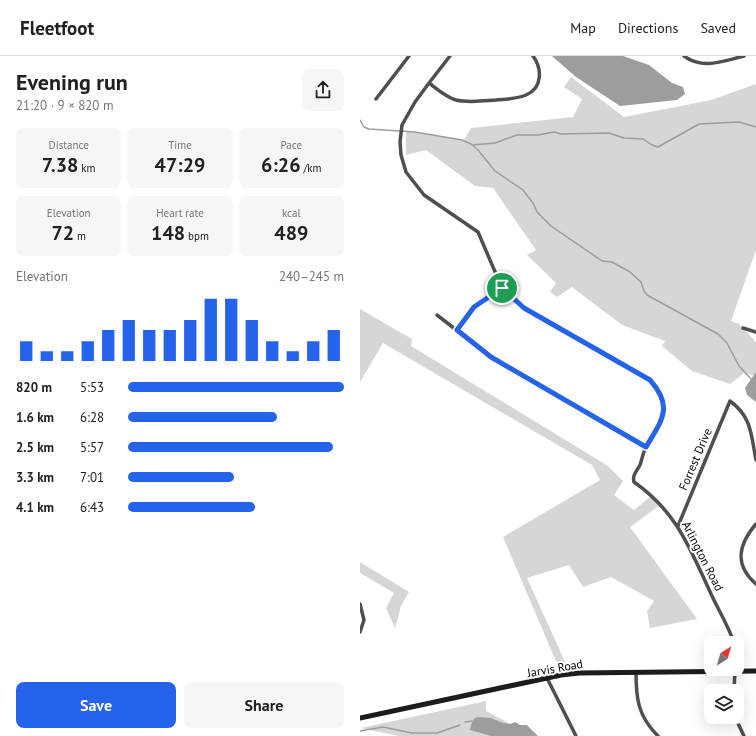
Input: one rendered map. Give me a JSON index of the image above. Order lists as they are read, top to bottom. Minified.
{"streets":{"street":["Forrest Drive","Arlington Road","Jarvis Road"]},"crossings":[["Forrest Drive","Arlington Road"]],"north":"top right","page":{"header":"Fleetfoot","nav":["Map","Directions","Saved"],"heading":["Evening run","21:20 · 9 × 820 m"],"stats":[["Distance","7.38 km"],["Time","47:29"],["Pace","6:26 /km"],["Elevation","72 m"],["Heart rate","148 bpm"],["kcal","489"]],"chart":["Elevation","240–245 m"],"list":[{"name":"820 m","note":"5:53"},{"name":"1.6 km","note":"6:28"},{"name":"2.5 km","note":"5:57"},{"name":"3.3 km","note":"7:01"},{"name":"4.1 km","note":"6:43"}],"buttons":["Save","Share"]}}
